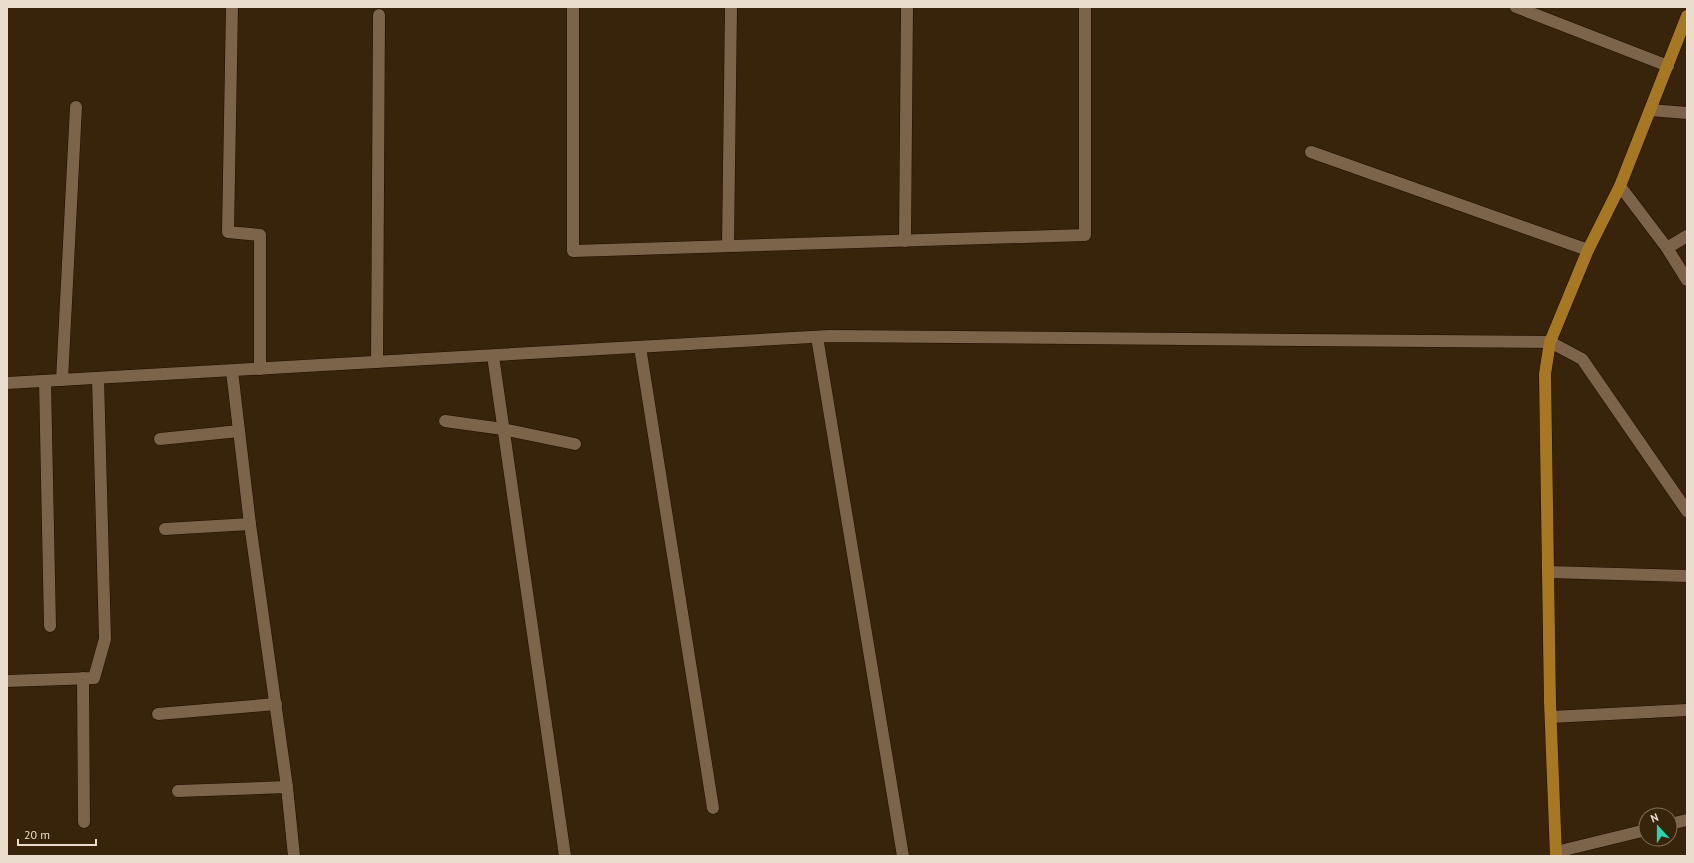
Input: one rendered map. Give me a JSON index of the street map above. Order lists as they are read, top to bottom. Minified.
{"scale_bar":"20 m","north":"top"}
